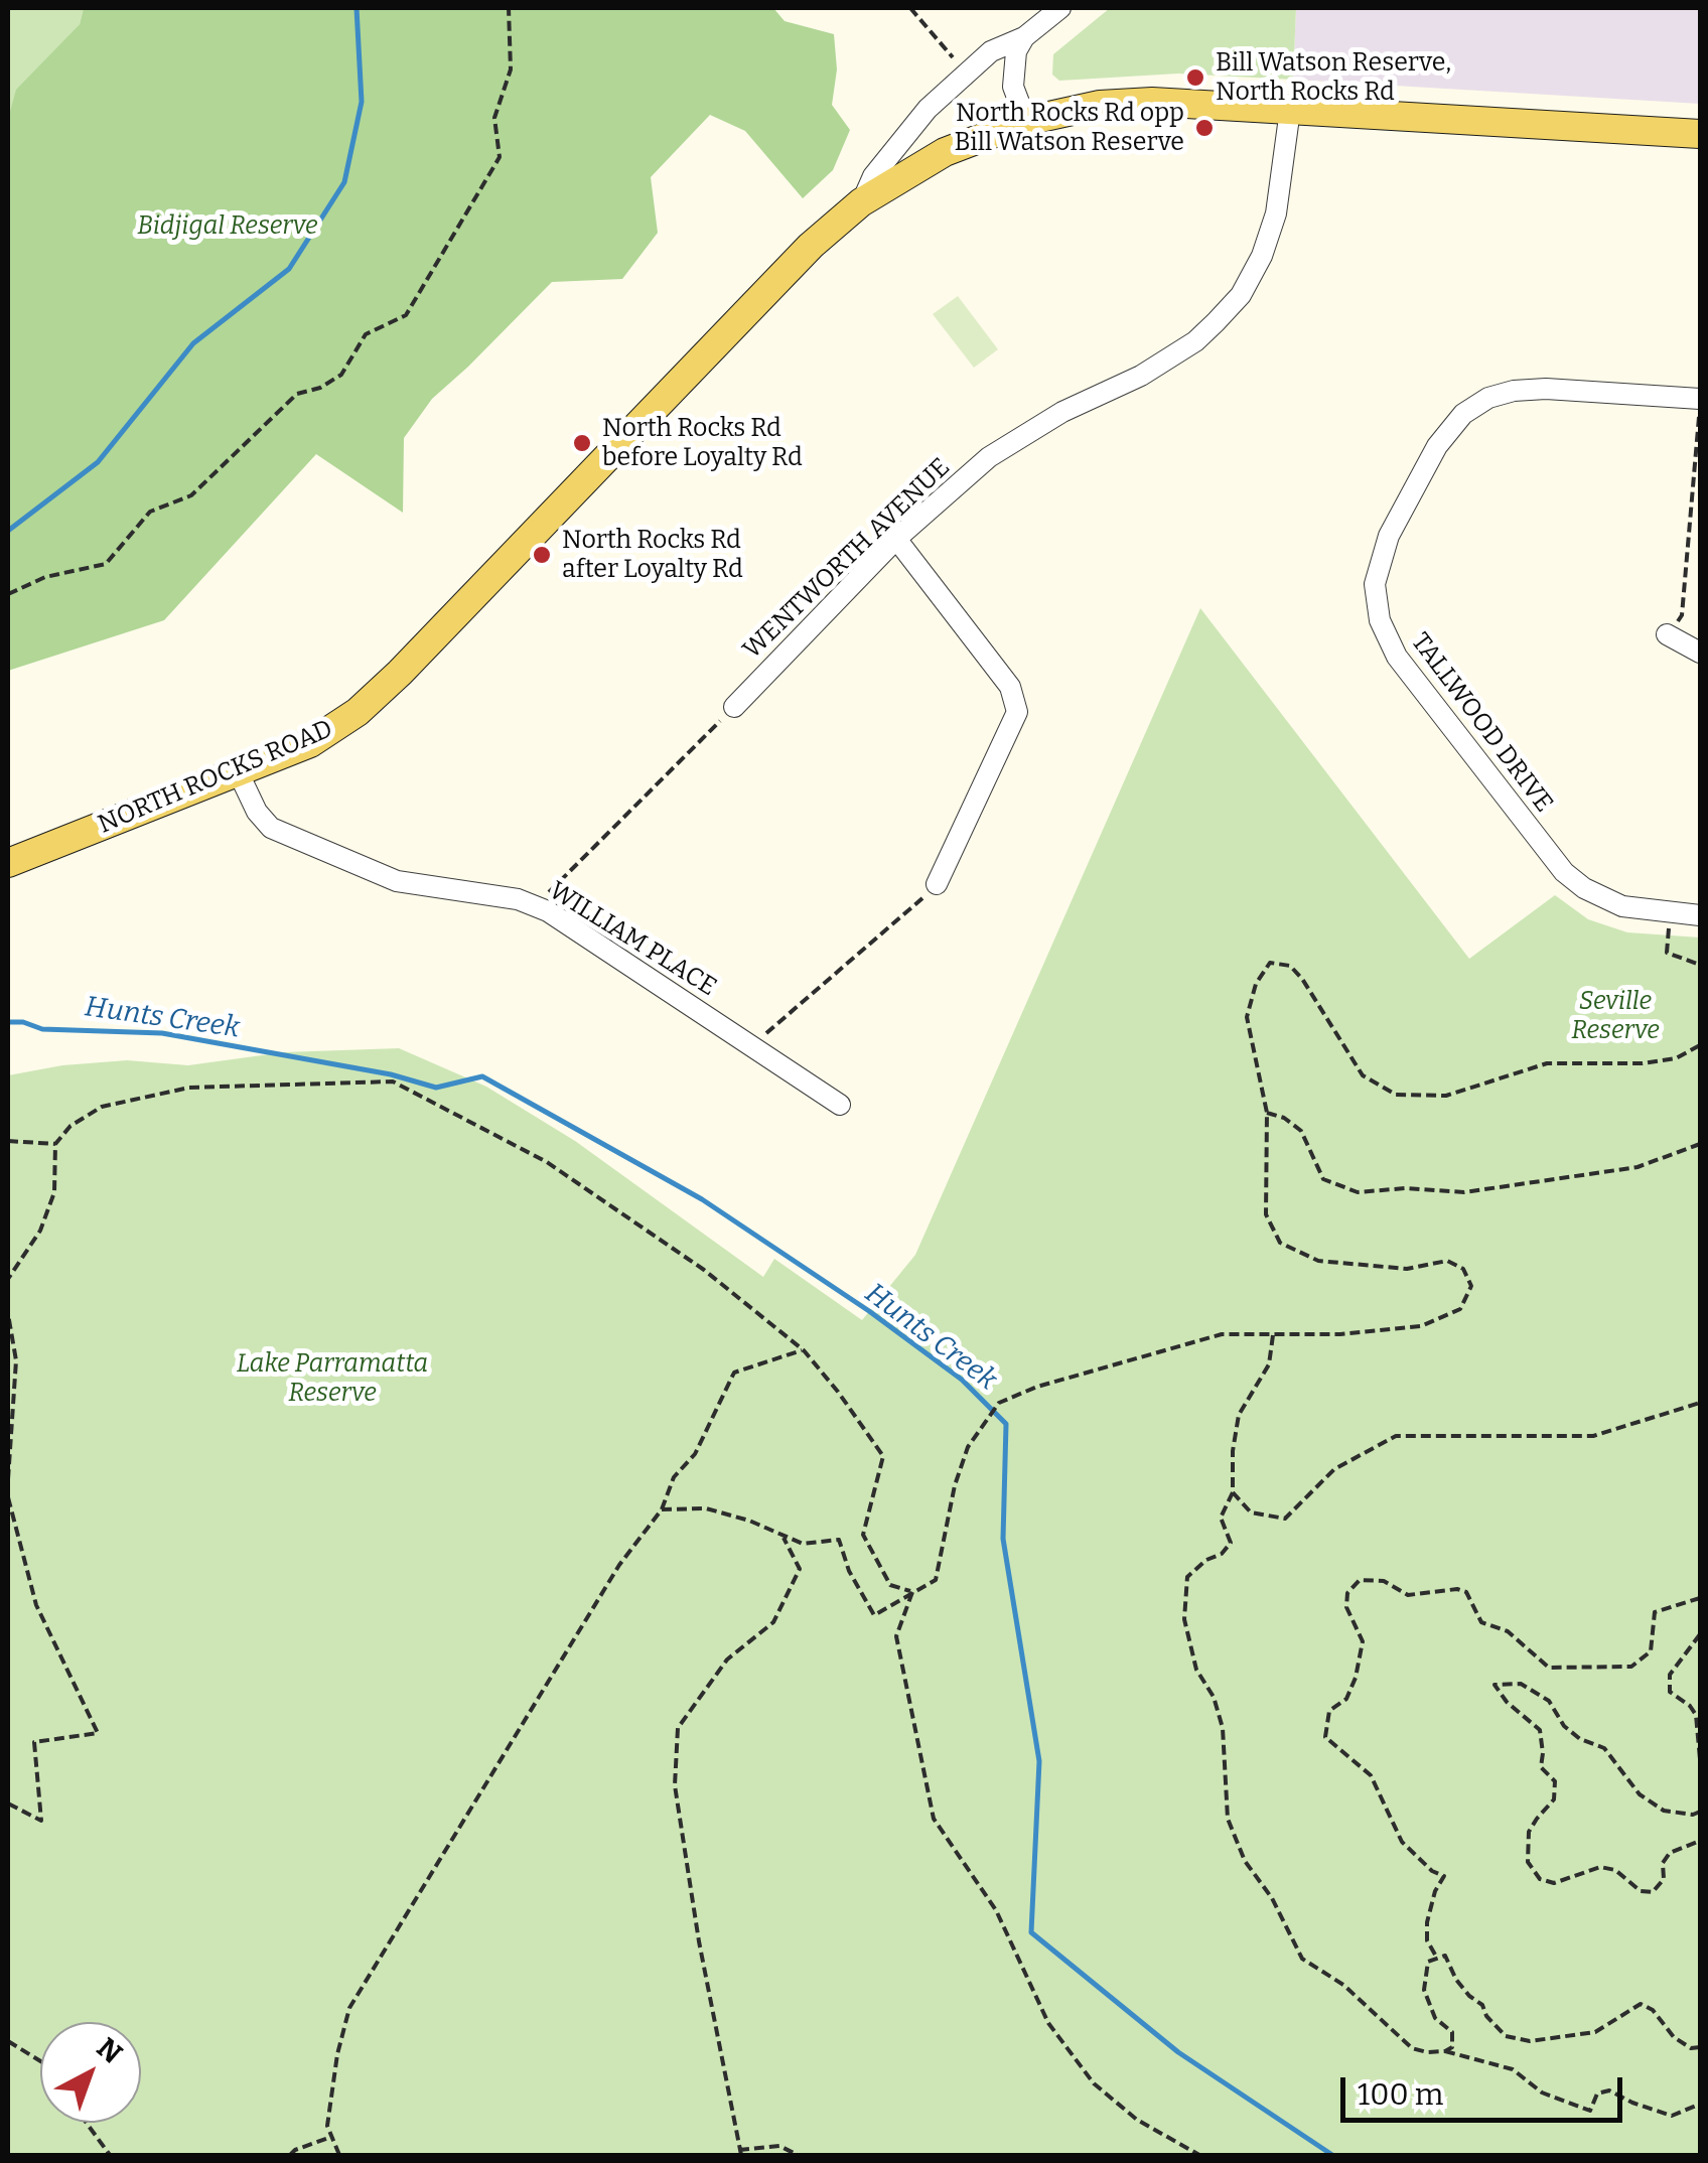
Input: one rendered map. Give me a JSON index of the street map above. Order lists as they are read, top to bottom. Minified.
{"streets":{"main road":["NORTH ROCKS ROAD"],"street":["WENTWORTH AVENUE","TALLWOOD DRIVE","WILLIAM PLACE"]},"crossings":[["WENTWORTH AVENUE","NORTH ROCKS ROAD"],["NORTH ROCKS ROAD","WILLIAM PLACE"]],"water":["Hunts Creek"],"parks":["Bidjigal Reserve","Seville Reserve","Lake Parramatta Reserve"],"places":["Bill Watson Reserve, North Rocks Rd","North Rocks Rd opp Bill Watson Reserve","North Rocks Rd before Loyalty Rd","North Rocks Rd after Loyalty Rd"],"scale_bar":"100 m","north":"top right"}
